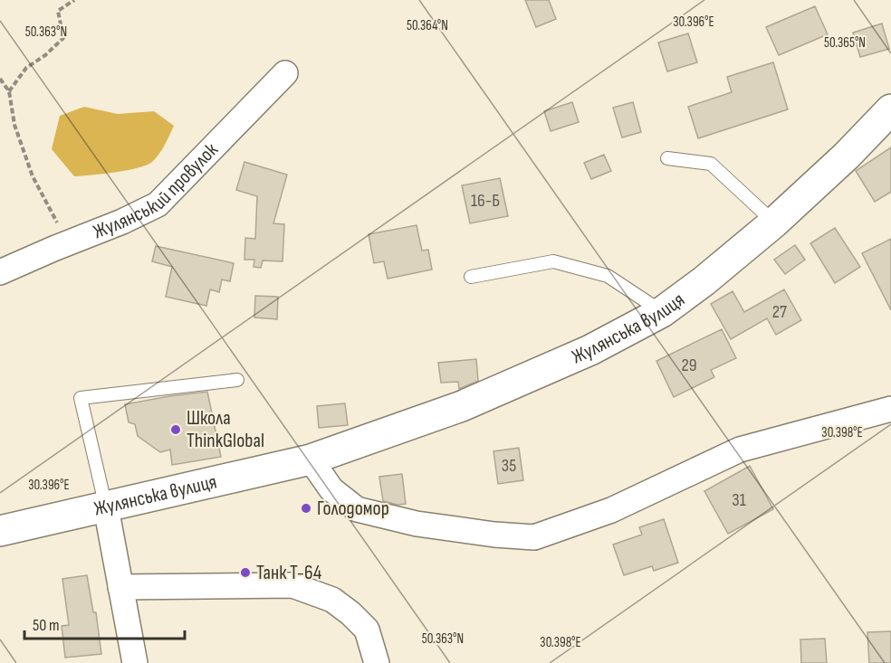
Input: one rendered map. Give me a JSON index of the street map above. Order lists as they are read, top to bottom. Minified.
{"streets":{"street":["Жулянський провулок","Жулянська вулиця"]},"places":["Школа ThinkGlobal","Голодомор","Танк Т-64"],"house_numbers":["16-Б","27","29","35","31"],"scale_bar":"50 m","coordinates":["30.396°E","50.364°N","50.363°N","50.365°N","30.398°E"]}
